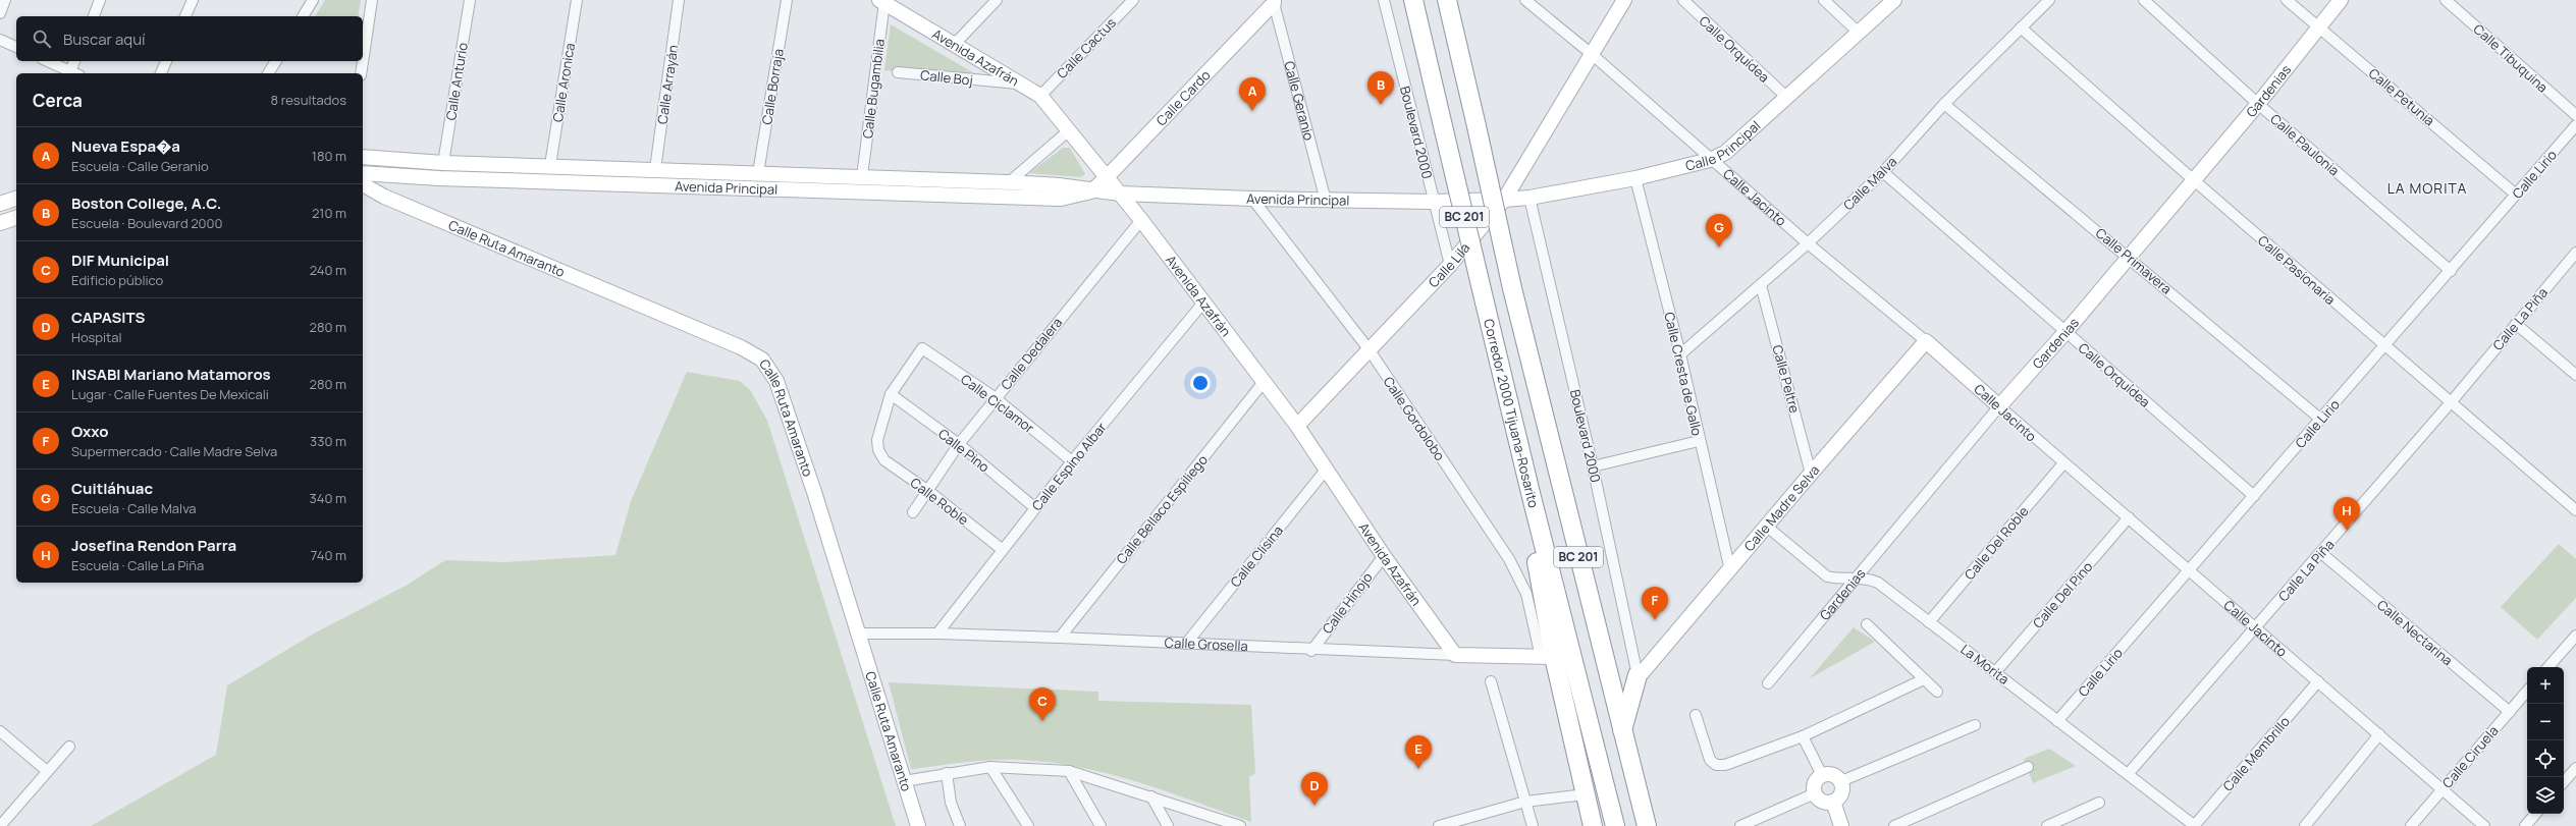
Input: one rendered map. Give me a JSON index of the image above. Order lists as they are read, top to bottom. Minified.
{"streets":{"highway":["BC 201","Corredor 2000 Tijuana-Rosarito"],"street":["Calle Cactus","Calle Orquídea","Avenida Azafrán","Calle Tibuquina","Calle Boj","Calle Anturio","Calle Aronica","Calle Arrayán","Calle Borraja","Calle Bugambilia","Gardenias","Calle Petunia","Calle Cardo","Calle Geranio","Boulevard 2000","Calle Principal","Calle Paulonia","Calle Lirio","Calle Malva","Avenida Principal","Calle Jacinto","Calle Ruta Amaranto","Calle Primavera","Calle Lila","Calle Pasionaria","Calle La Piña","Calle Dedalera","Calle Cresta de Gallo","Calle Peltre","Calle Ciclamor","Calle Gordolobo","Calle Pino","Calle Espino Albar","Calle Roble","Calle Madre Selva","Calle Bellaco Espiliego","Calle Del Roble","Calle Clisina","Calle Del Pino","Calle Hinojo","Calle Nectarina","Calle Grosella","La Morita","Calle Membrillo","Calle Ciruela"]},"crossings":[["Calle Cactus","Avenida Azafrán"],["Calle Orquídea","Gardenias"],["Calle Orquídea","Calle Principal"],["Calle Orquídea","Calle Lirio"],["Calle Orquídea","Calle Malva"],["Avenida Azafrán","Calle Boj"],["Avenida Azafrán","Calle Bugambilia"],["Avenida Azafrán","Calle Cardo"],["Avenida Azafrán","Avenida Principal"],["Avenida Azafrán","Calle Lila"],["Avenida Azafrán","Calle Dedalera"],["Avenida Azafrán","Calle Espino Albar"],["Avenida Azafrán","Calle Bellaco Espiliego"],["Avenida Azafrán","Calle Clisina"],["Avenida Azafrán","Calle Hinojo"],["Avenida Azafrán","Calle Grosella"],["Calle Anturio","Avenida Principal"],["Calle Aronica","Avenida Principal"],["Calle Arrayán","Avenida Principal"],["Calle Borraja","Avenida Principal"],["Calle Bugambilia","Avenida Principal"],["Gardenias","Calle Petunia"],["Gardenias","Calle Paulonia"],["Gardenias","Calle Jacinto"],["Gardenias","Calle Primavera"],["Gardenias","Calle Pasionaria"],["Gardenias","La Morita"],["Calle Petunia","Calle Lirio"],["Calle Cardo","Calle Geranio"],["Calle Cardo","Avenida Principal"],["Calle Geranio","Avenida Principal"],["Boulevard 2000","Calle Principal"],["Boulevard 2000","Avenida Principal"],["Boulevard 2000","Calle Lila"],["Boulevard 2000","Calle Madre Selva"],["Calle Principal","Avenida Principal"],["Calle Principal","Calle Jacinto"],["Calle Principal","Calle Lila"],["Calle Principal","Calle Cresta de Gallo"],["Calle Paulonia","Calle Lirio"],["Calle Lirio","Calle Jacinto"],["Calle Lirio","Calle Primavera"],["Calle Lirio","Calle Pasionaria"],["Calle Lirio","La Morita"],["Calle Malva","Calle Jacinto"],["Calle Malva","Calle Primavera"],["Calle Malva","Calle Pasionaria"],["Calle Malva","Calle Cresta de Gallo"],["Calle Malva","Calle Peltre"],["Avenida Principal","Calle Lila"],["Avenida Principal","Calle Gordolobo"],["Calle Jacinto","Calle Lila"],["Calle Jacinto","Calle La Piña"],["Calle Jacinto","Calle Madre Selva"],["Calle Jacinto","Calle Del Roble"],["Calle Jacinto","Calle Del Pino"],["Calle Jacinto","Calle Membrillo"],["Calle Jacinto","Calle Ciruela"],["Calle Ruta Amaranto","Calle Grosella"],["Calle Lila","Calle Gordolobo"],["Calle Pasionaria","Calle La Piña"],["Calle La Piña","Calle Nectarina"],["Calle La Piña","La Morita"],["Calle Dedalera","Calle Ciclamor"],["Calle Dedalera","Calle Pino"],["Calle Dedalera","Calle Roble"],["Calle Cresta de Gallo","Calle Madre Selva"],["Calle Peltre","Calle Madre Selva"],["Calle Ciclamor","Calle Pino"],["Calle Ciclamor","Calle Espino Albar"],["Calle Ciclamor","Calle Roble"],["Calle Gordolobo","Calle Grosella"],["Calle Pino","Calle Espino Albar"],["Calle Pino","Calle Roble"],["Calle Espino Albar","Calle Roble"],["Calle Espino Albar","Calle Grosella"],["Calle Madre Selva","La Morita"],["Calle Bellaco Espiliego","Calle Grosella"],["Calle Del Roble","La Morita"],["Calle Clisina","Calle Grosella"],["Calle Del Pino","La Morita"],["Calle Hinojo","Calle Grosella"],["Calle Nectarina","Calle Ciruela"],["La Morita","Calle Membrillo"]],"districts":["LA MORITA"],"page":{"search":"Buscar aquí","pins":["B","A","G","H","F","C","E","D"],"heading":["Cerca","8 resultados"],"list":[{"mark":"A","name":"Nueva Espa�a","note":"Escuela · Calle Geranio","value":"180 m"},{"mark":"B","name":"Boston College, A.C.","note":"Escuela · Boulevard 2000","value":"210 m"},{"mark":"C","name":"DIF Municipal","note":"Edificio público","value":"240 m"},{"mark":"D","name":"CAPASITS","note":"Hospital","value":"280 m"},{"mark":"E","name":"INSABI Mariano Matamoros","note":"Lugar · Calle Fuentes De Mexicali","value":"280 m"},{"mark":"F","name":"Oxxo","note":"Supermercado · Calle Madre Selva","value":"330 m"},{"mark":"G","name":"Cuitláhuac","note":"Escuela · Calle Malva","value":"340 m"},{"mark":"H","name":"Josefina Rendon Parra","note":"Escuela · Calle La Piña","value":"740 m"}],"map_buttons":["+","−"]}}
